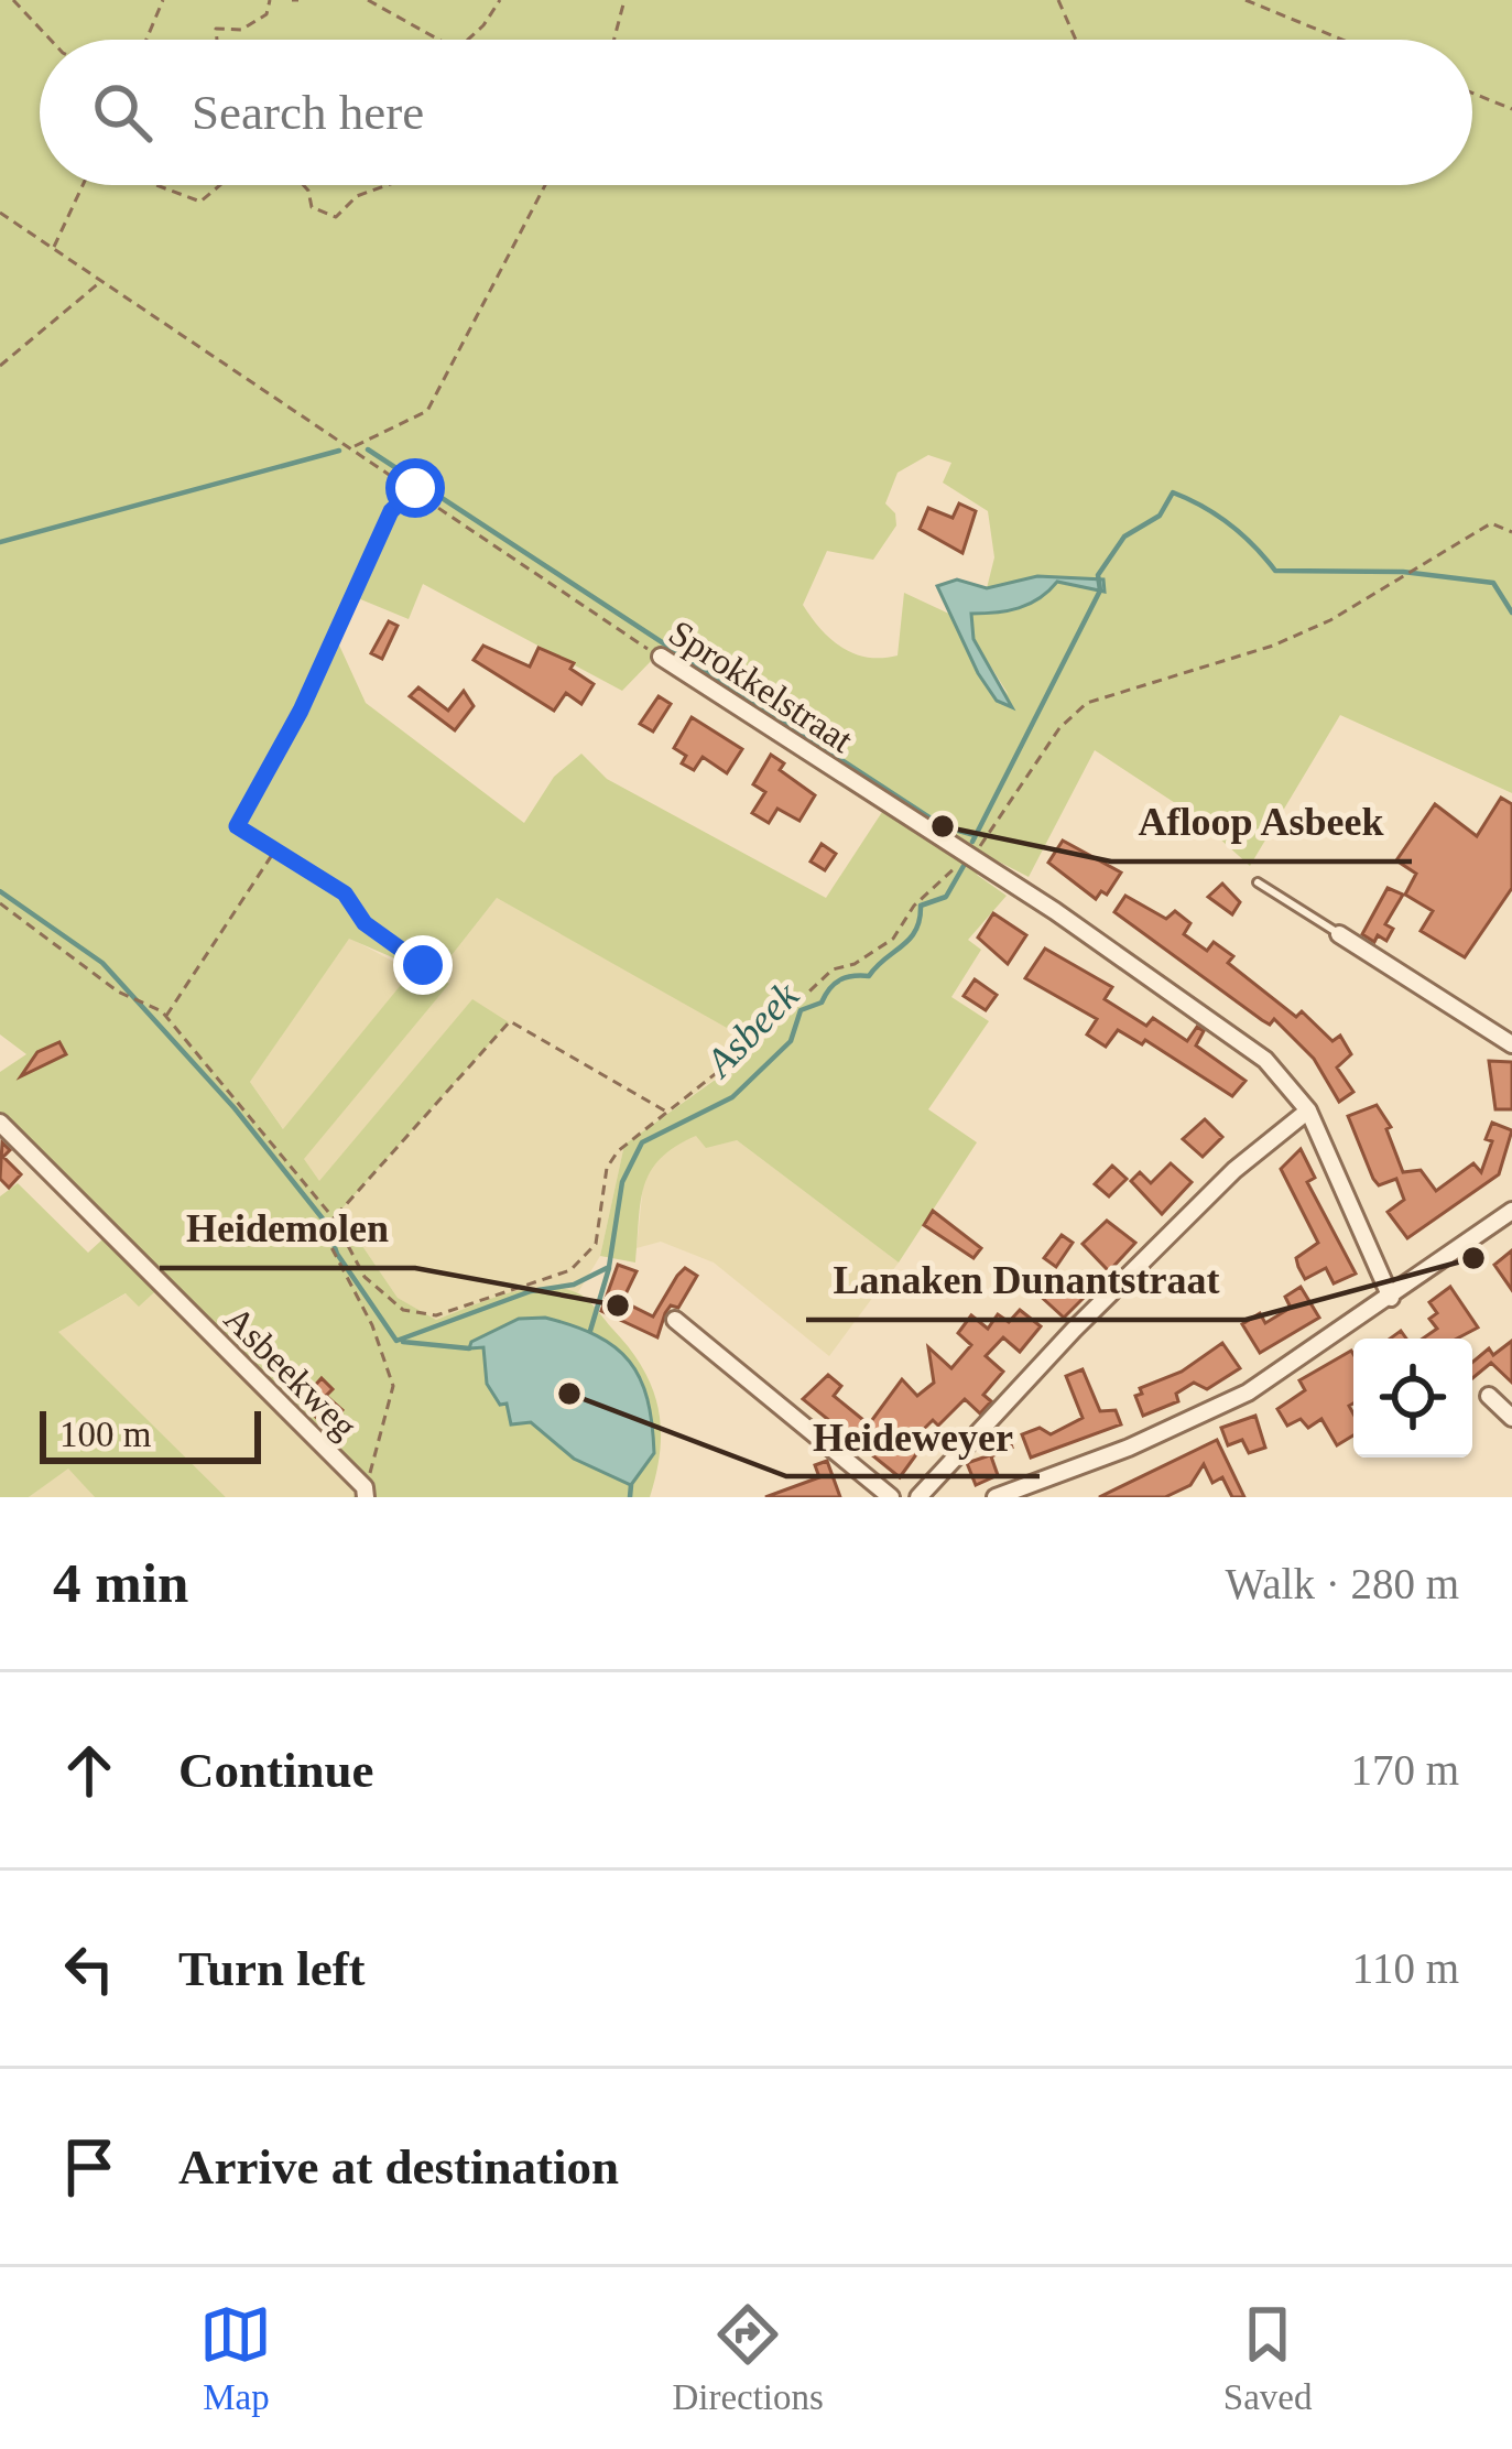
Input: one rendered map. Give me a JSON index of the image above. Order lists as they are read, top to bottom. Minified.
{"streets":{"street":["Sprokkelstraat","Asbeekweg"]},"water":["Asbeek"],"places":["Afloop Asbeek","Lanaken Dunantstraat","Heidemolen","Heideweyer"],"scale_bar":"100 m","page":{"search":"Search here","scale":"100 m","heading":["4 min","Walk · 280 m"],"list":[["Continue","170 m"],["Turn left","110 m"],"Arrive at destination"],"nav":["Map","Directions","Saved"]}}
